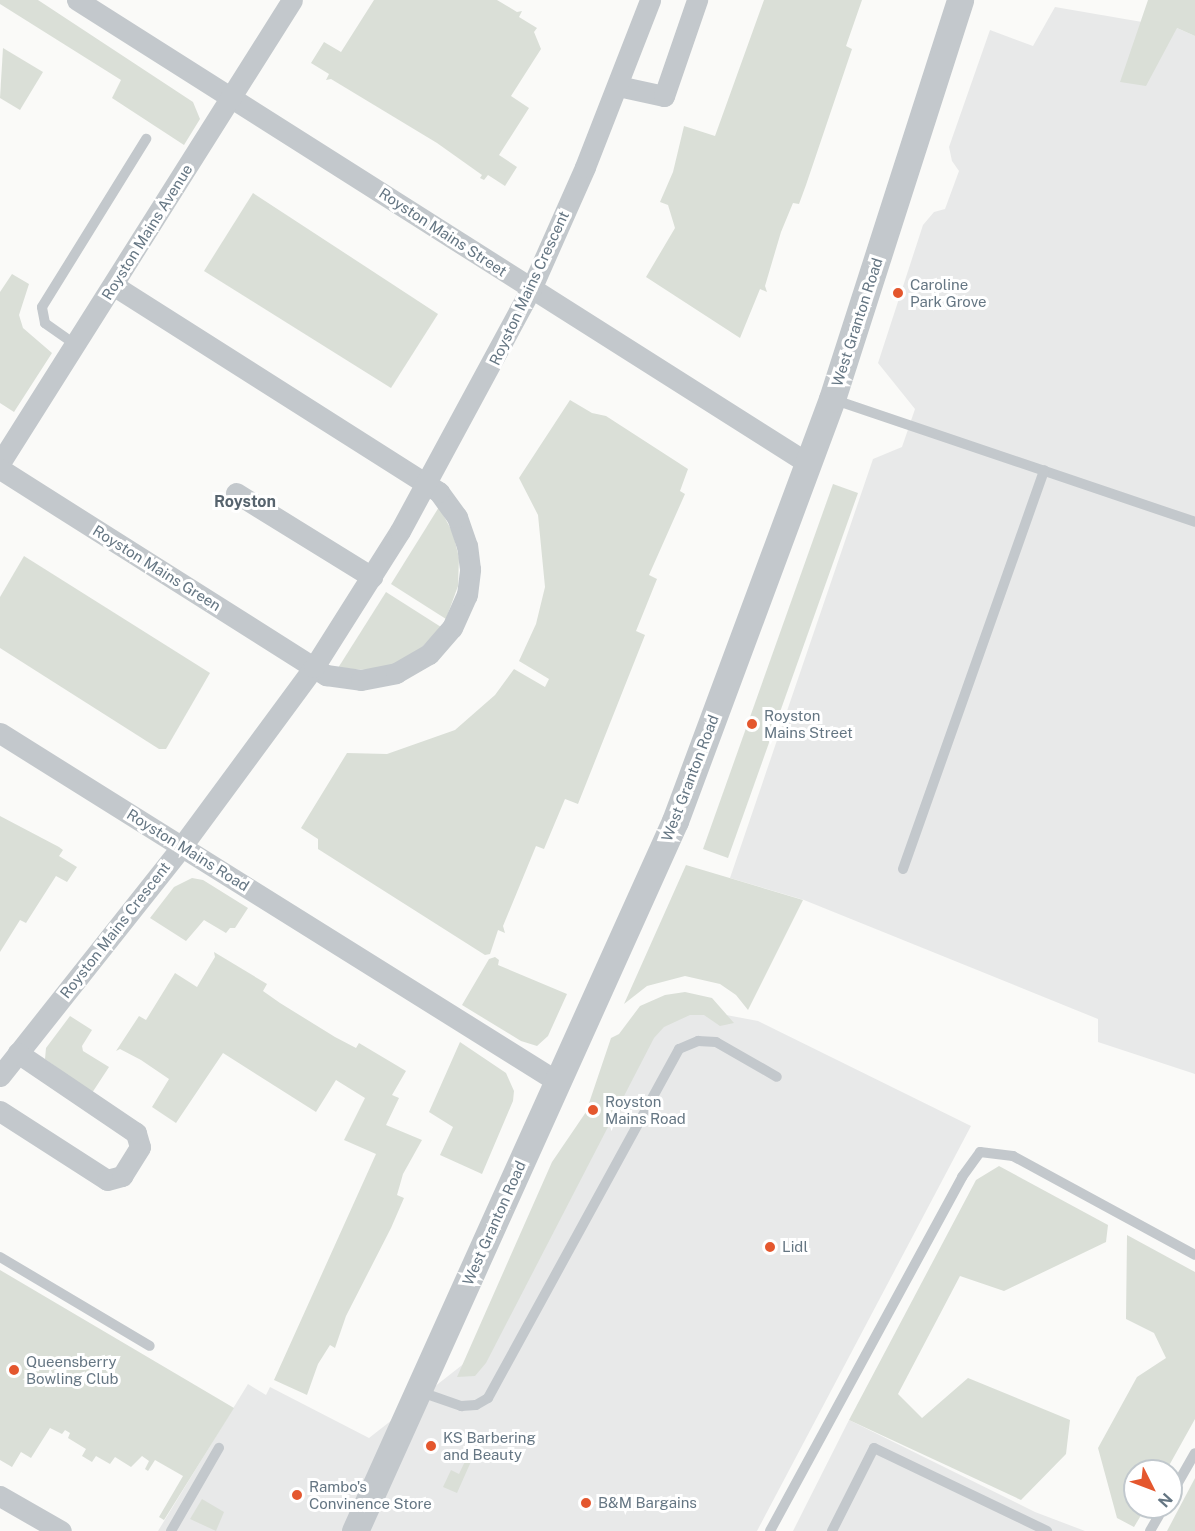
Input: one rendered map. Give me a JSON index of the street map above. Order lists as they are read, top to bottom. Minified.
{"streets":{"street":["Royston Mains Avenue","Royston Mains Street","Royston Mains Crescent","West Granton Road","Royston Mains Green","Royston Mains Road"]},"crossings":[["Royston Mains Avenue","Royston Mains Street"],["Royston Mains Street","Royston Mains Crescent"],["Royston Mains Street","West Granton Road"],["Royston Mains Crescent","Royston Mains Green"],["Royston Mains Crescent","Royston Mains Road"],["West Granton Road","Royston Mains Road"]],"districts":["Royston"],"places":["Caroline Park Grove","Royston Mains Street","Royston Mains Road","Lidl","Queensberry Bowling Club","KS Barbering and Beauty","Rambo's Convinence Store","B&M Bargains"],"north":"bottom right"}
